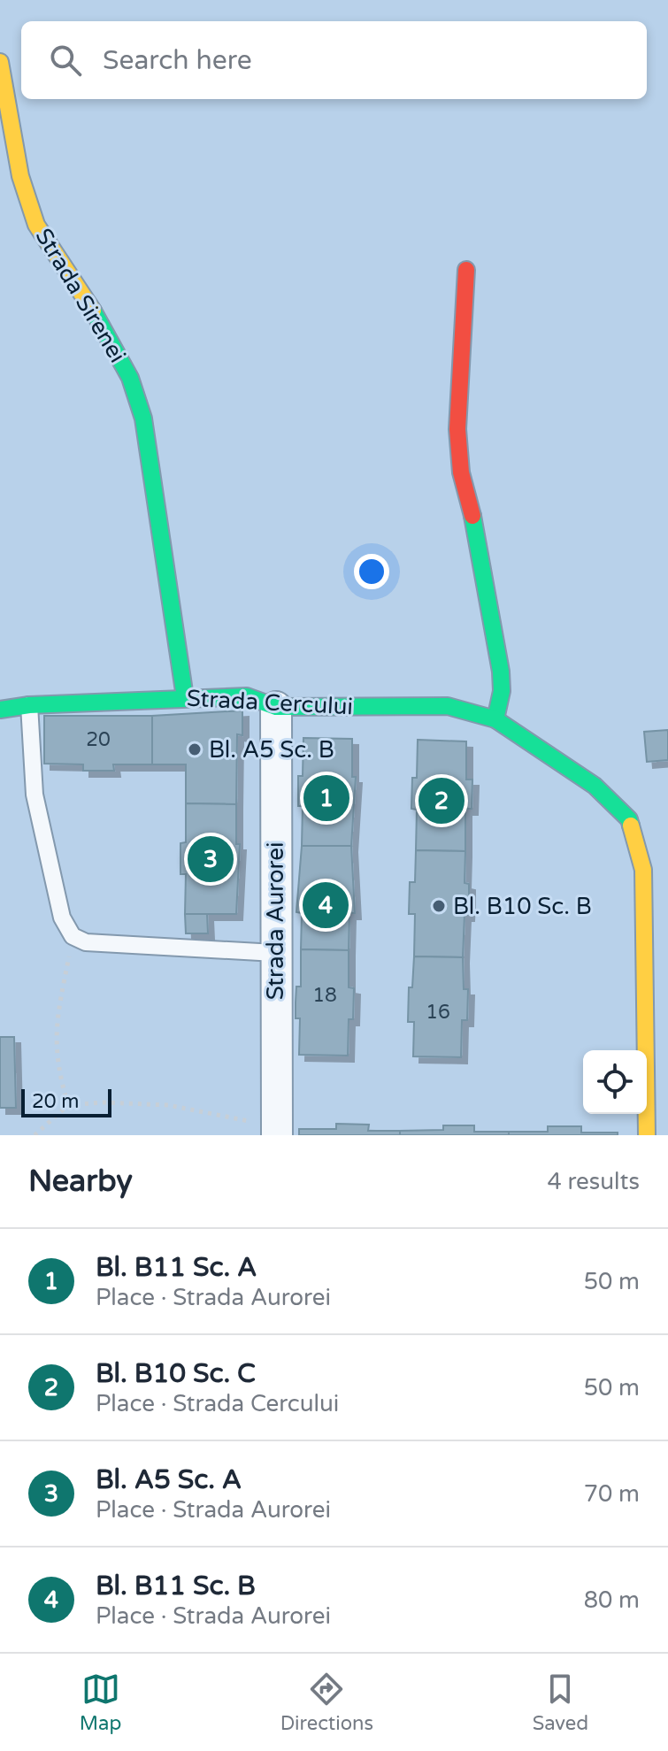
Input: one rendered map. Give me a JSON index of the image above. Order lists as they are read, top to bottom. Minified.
{"streets":{"street":["Strada Sirenei","Strada Cercului","Strada Aurorei"]},"crossings":[["Strada Sirenei","Strada Cercului"],["Strada Cercului","Strada Aurorei"]],"places":["Bl. A5 Sc. B","Bl. B10 Sc. B"],"house_numbers":["20","18","16"],"scale_bar":"20 m","page":{"search":"Search here","pins":["1","2","3","4"],"scale":"20 m","heading":["Nearby","4 results"],"list":[{"mark":"1","name":"Bl. B11 Sc. A","note":"Place · Strada Aurorei","value":"50 m"},{"mark":"2","name":"Bl. B10 Sc. C","note":"Place · Strada Cercului","value":"50 m"},{"mark":"3","name":"Bl. A5 Sc. A","note":"Place · Strada Aurorei","value":"70 m"},{"mark":"4","name":"Bl. B11 Sc. B","note":"Place · Strada Aurorei","value":"80 m"}],"nav":["Map","Directions","Saved"]}}
